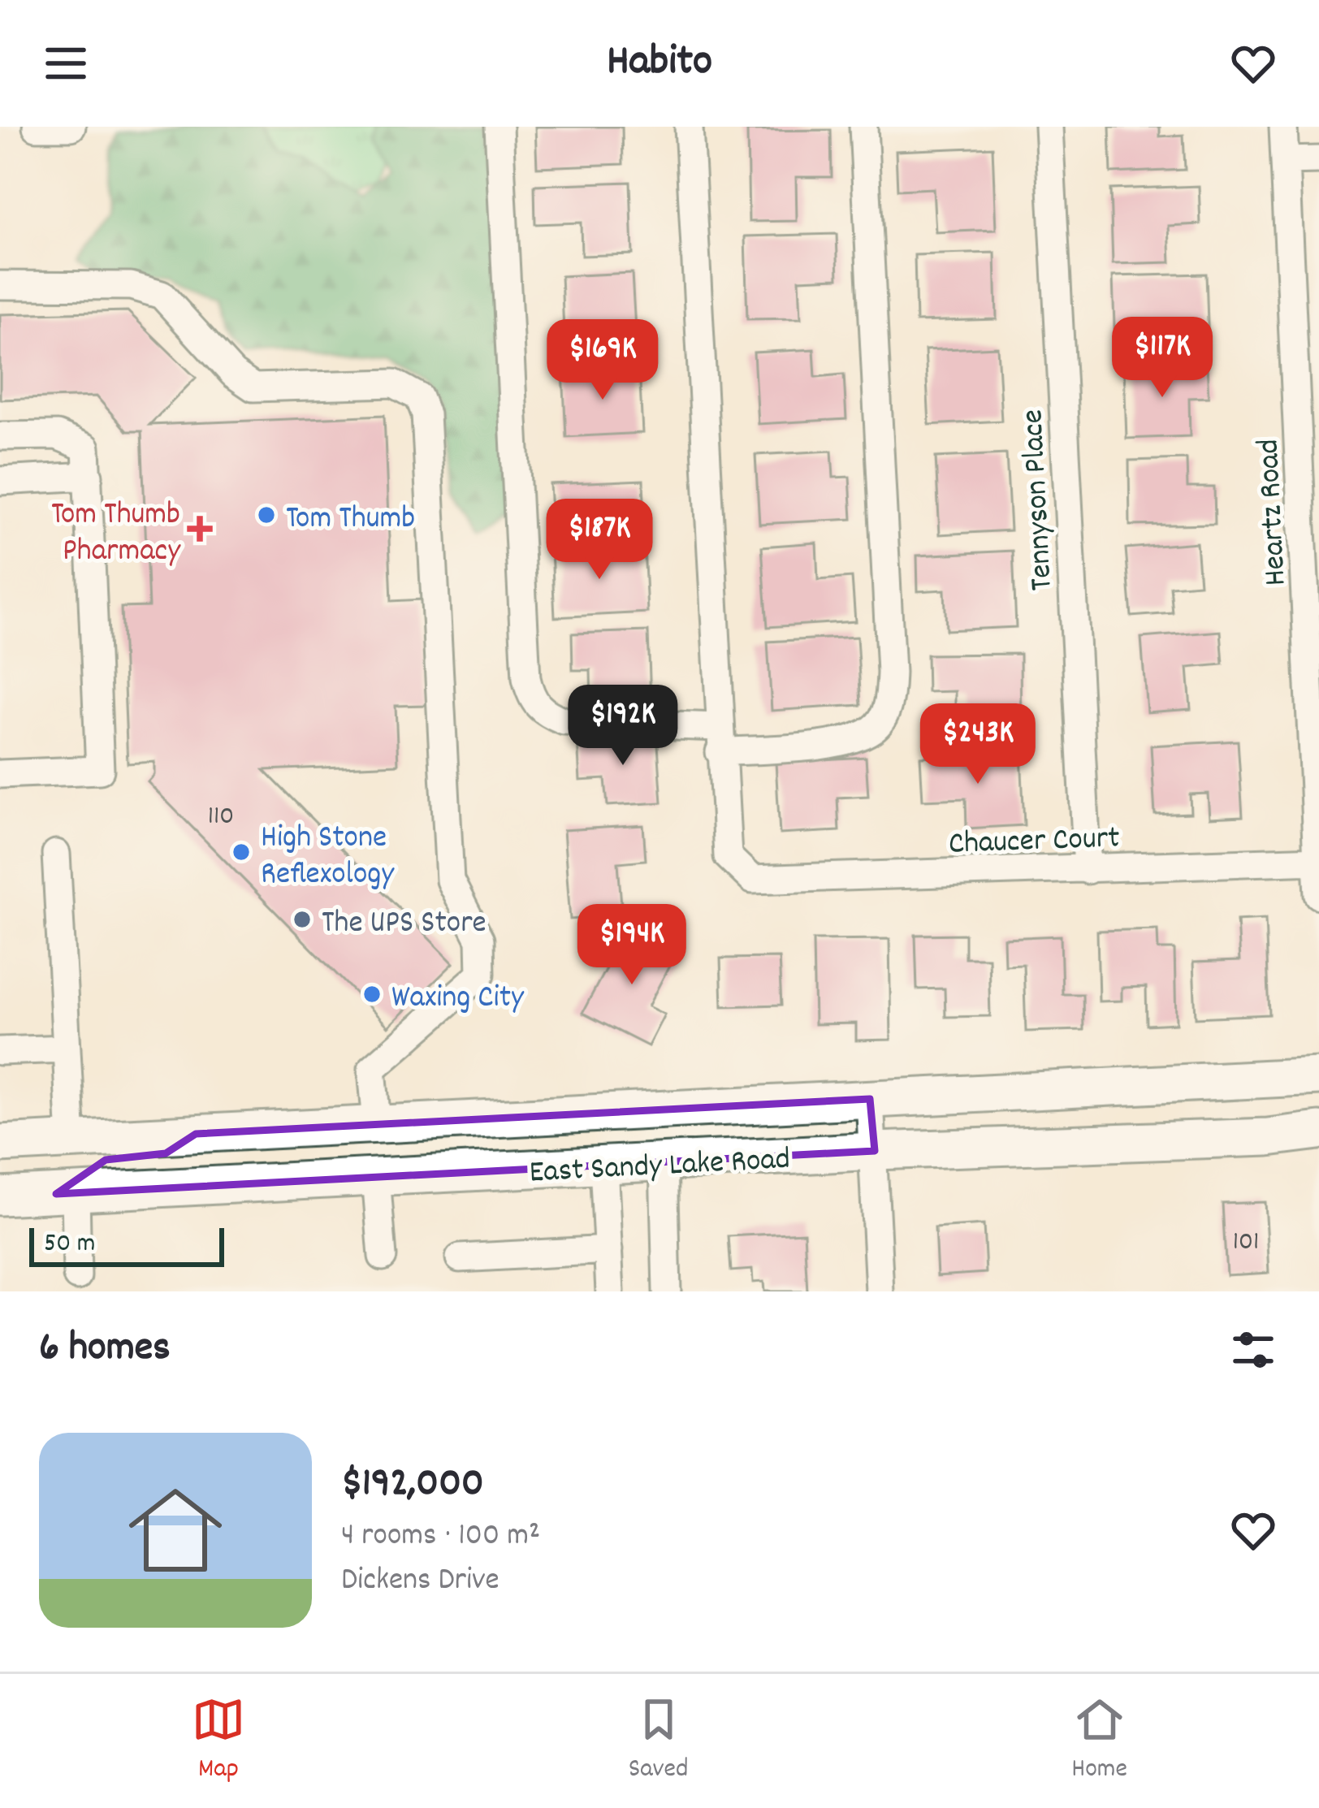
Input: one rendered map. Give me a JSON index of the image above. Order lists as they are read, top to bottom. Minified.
{"streets":{"main road":["East Sandy Lake Road"],"street":["Tennyson Place","Heartz Road","Chaucer Court"]},"crossings":[["Tennyson Place","Chaucer Court"],["Heartz Road","Chaucer Court"]],"places":{"other":["Tom Thumb","High Stone Reflexology","The UPS Store","Waxing City"],"health":["Tom Thumb Pharmacy"]},"house_numbers":["110","101"],"scale_bar":"50 m","page":{"header":"Habito","price":["$117K","$169K","$187K","$192K","$243K","$194K"],"scale":"50 m","heading":"6 homes","list":[{"name":"$192,000","note":"4 rooms · 100 m² · Dickens Drive"}],"tabs":["Map","Saved","Home"]}}
